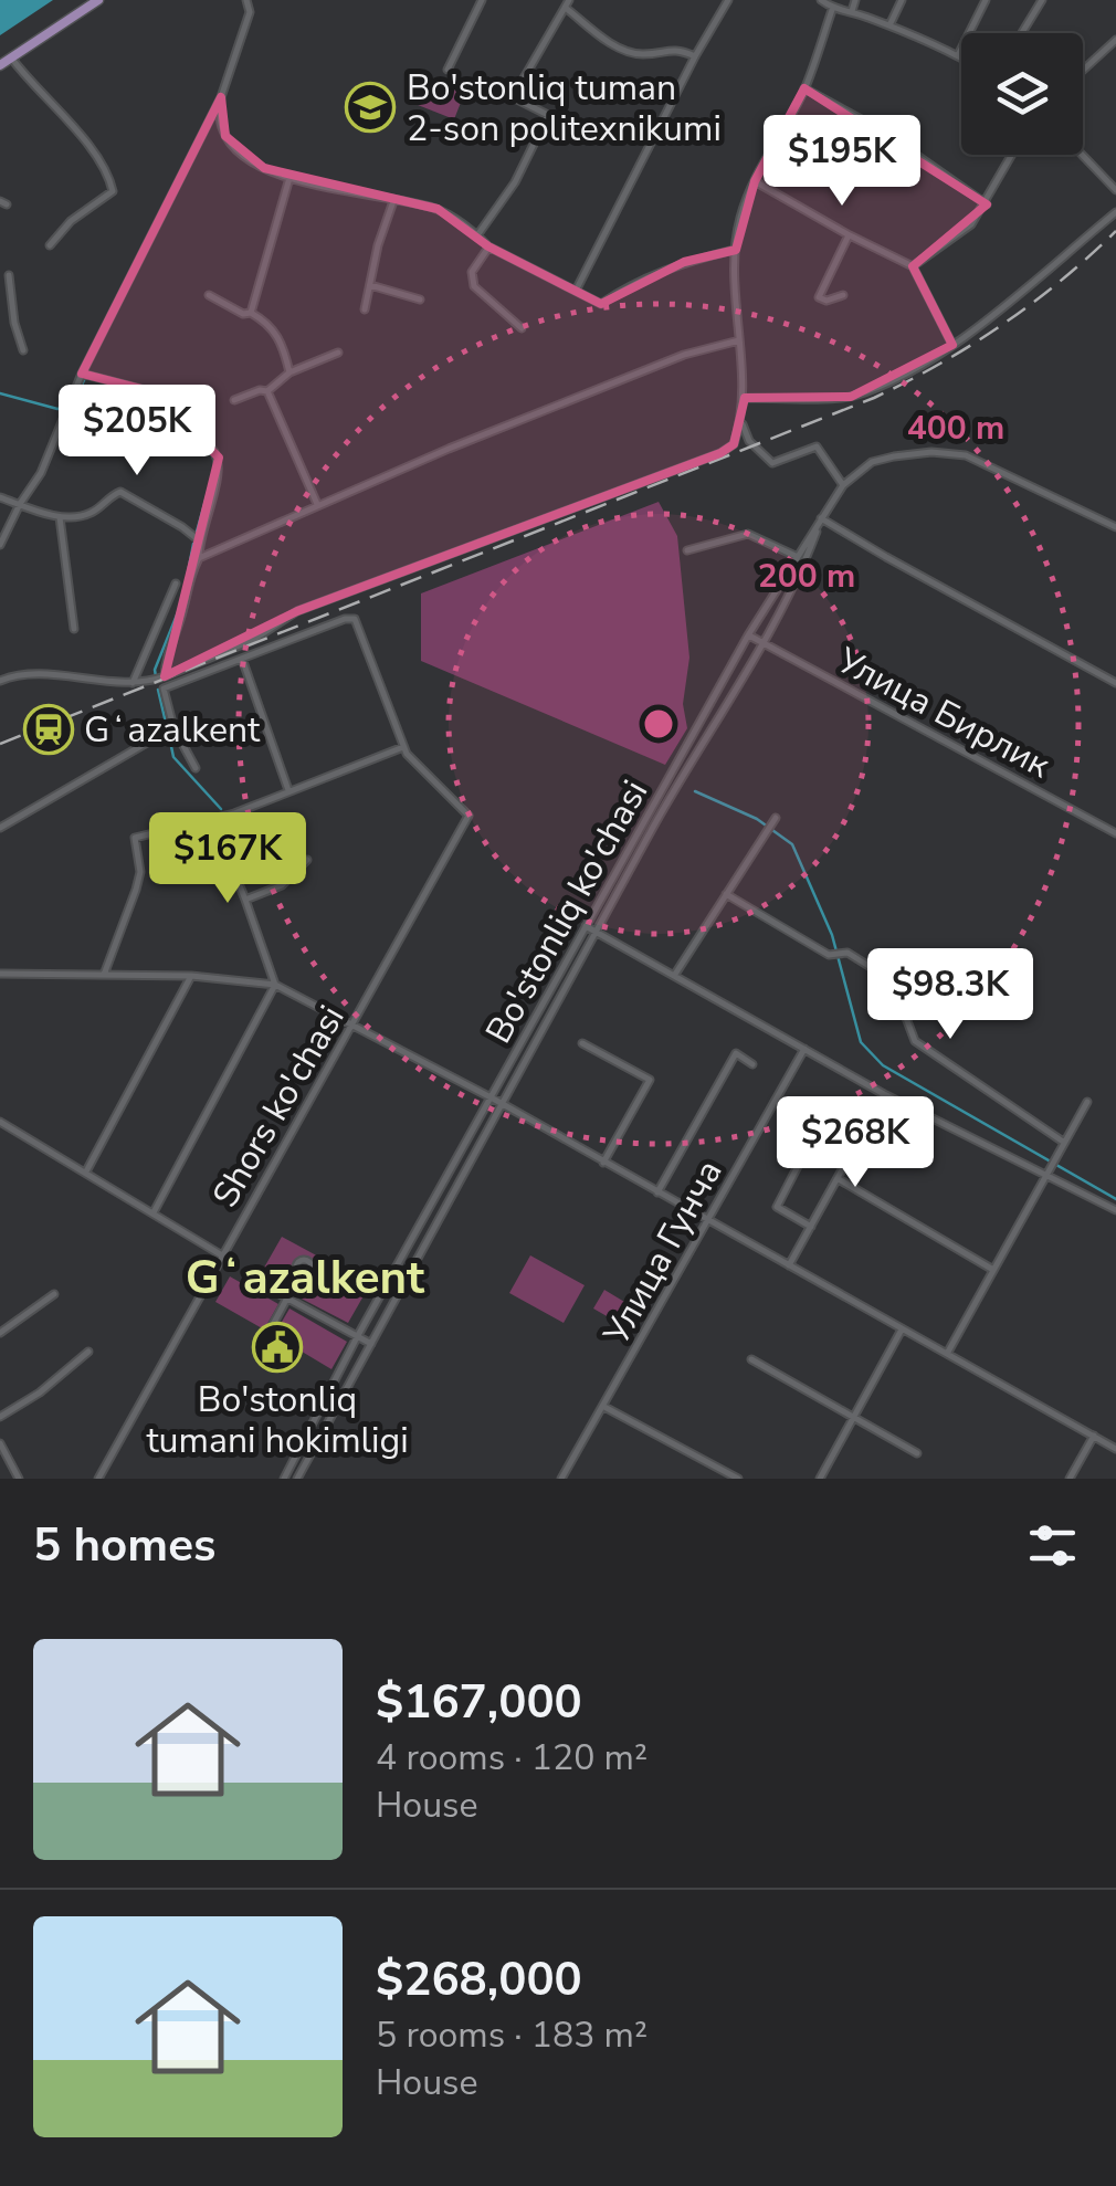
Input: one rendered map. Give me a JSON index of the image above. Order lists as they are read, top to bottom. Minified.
{"streets":{"street":["Улица Бирлик","Bo'stonliq ko'chasi","Shors ko'chasi","Улица Гунча"]},"crossings":[["Улица Бирлик","Bo'stonliq ko'chasi"]],"districts":["Gʻazalkent"],"places":{"school or university":["Bo'stonliq tuman 2-son politexnikumi"],"station":["Gʻazalkent"],"public building":["Bo'stonliq tumani hokimligi"]},"page":{"price":["$195K","$205K","$167K","$98.3K","$268K"],"heading":"5 homes","list":[{"name":"$167,000","note":"4 rooms · 120 m² · House"},{"name":"$268,000","note":"5 rooms · 183 m² · House"}]},"rings":["400 m","200 m"]}
